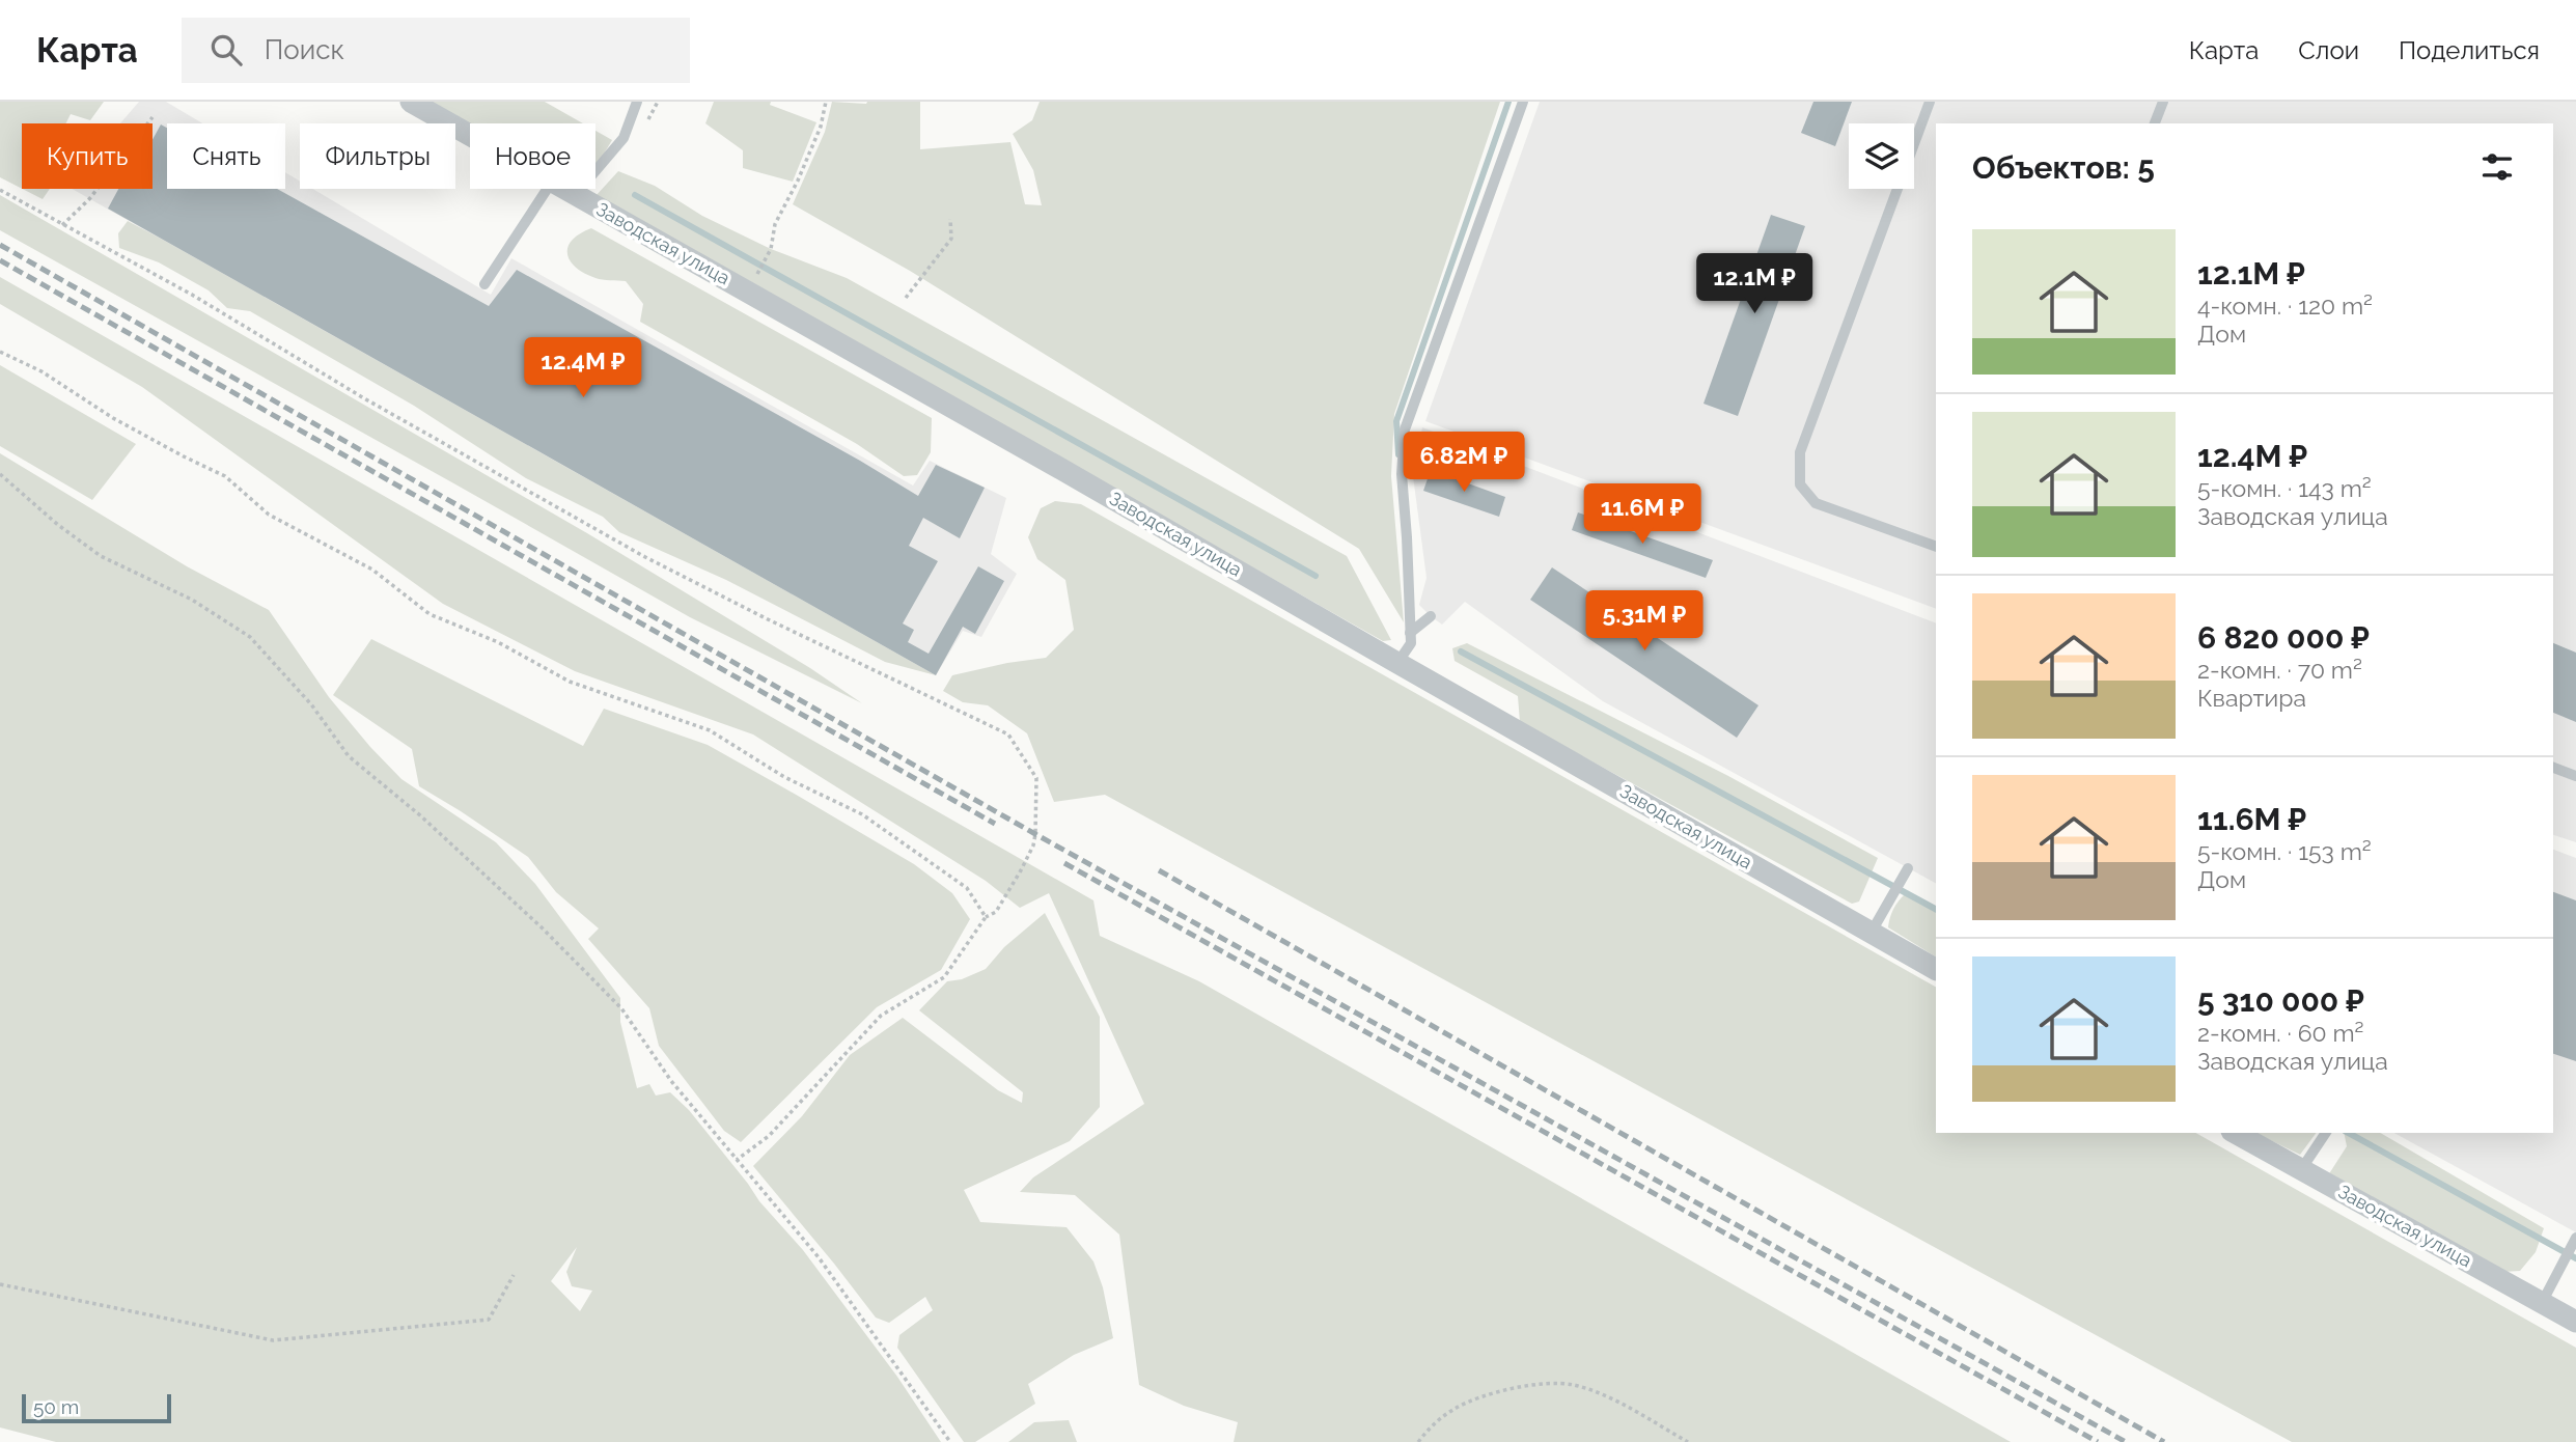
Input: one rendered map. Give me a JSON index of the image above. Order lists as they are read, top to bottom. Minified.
{"streets":{"street":["Заводская улица"]},"scale_bar":"50 m","page":{"header":"Карта","search":"Поиск","nav":["Карта","Слои","Поделиться"],"chip":["Купить","Снять","Фильтры","Новое"],"heading":"Объектов: 5","list":[{"name":"12.1M ₽","note":"4-комн. · 120 m² · Дом"},{"name":"12.4M ₽","note":"5-комн. · 143 m² · Заводская улица"},{"name":"6 820 000 ₽","note":"2-комн. · 70 m² · Квартира"},{"name":"11.6M ₽","note":"5-комн. · 153 m² · Дом"},{"name":"5 310 000 ₽","note":"2-комн. · 60 m² · Заводская улица"}],"price":["12.1M ₽","12.4M ₽","6.82M ₽","11.6M ₽","5.31M ₽"],"scale":"50 m"}}
